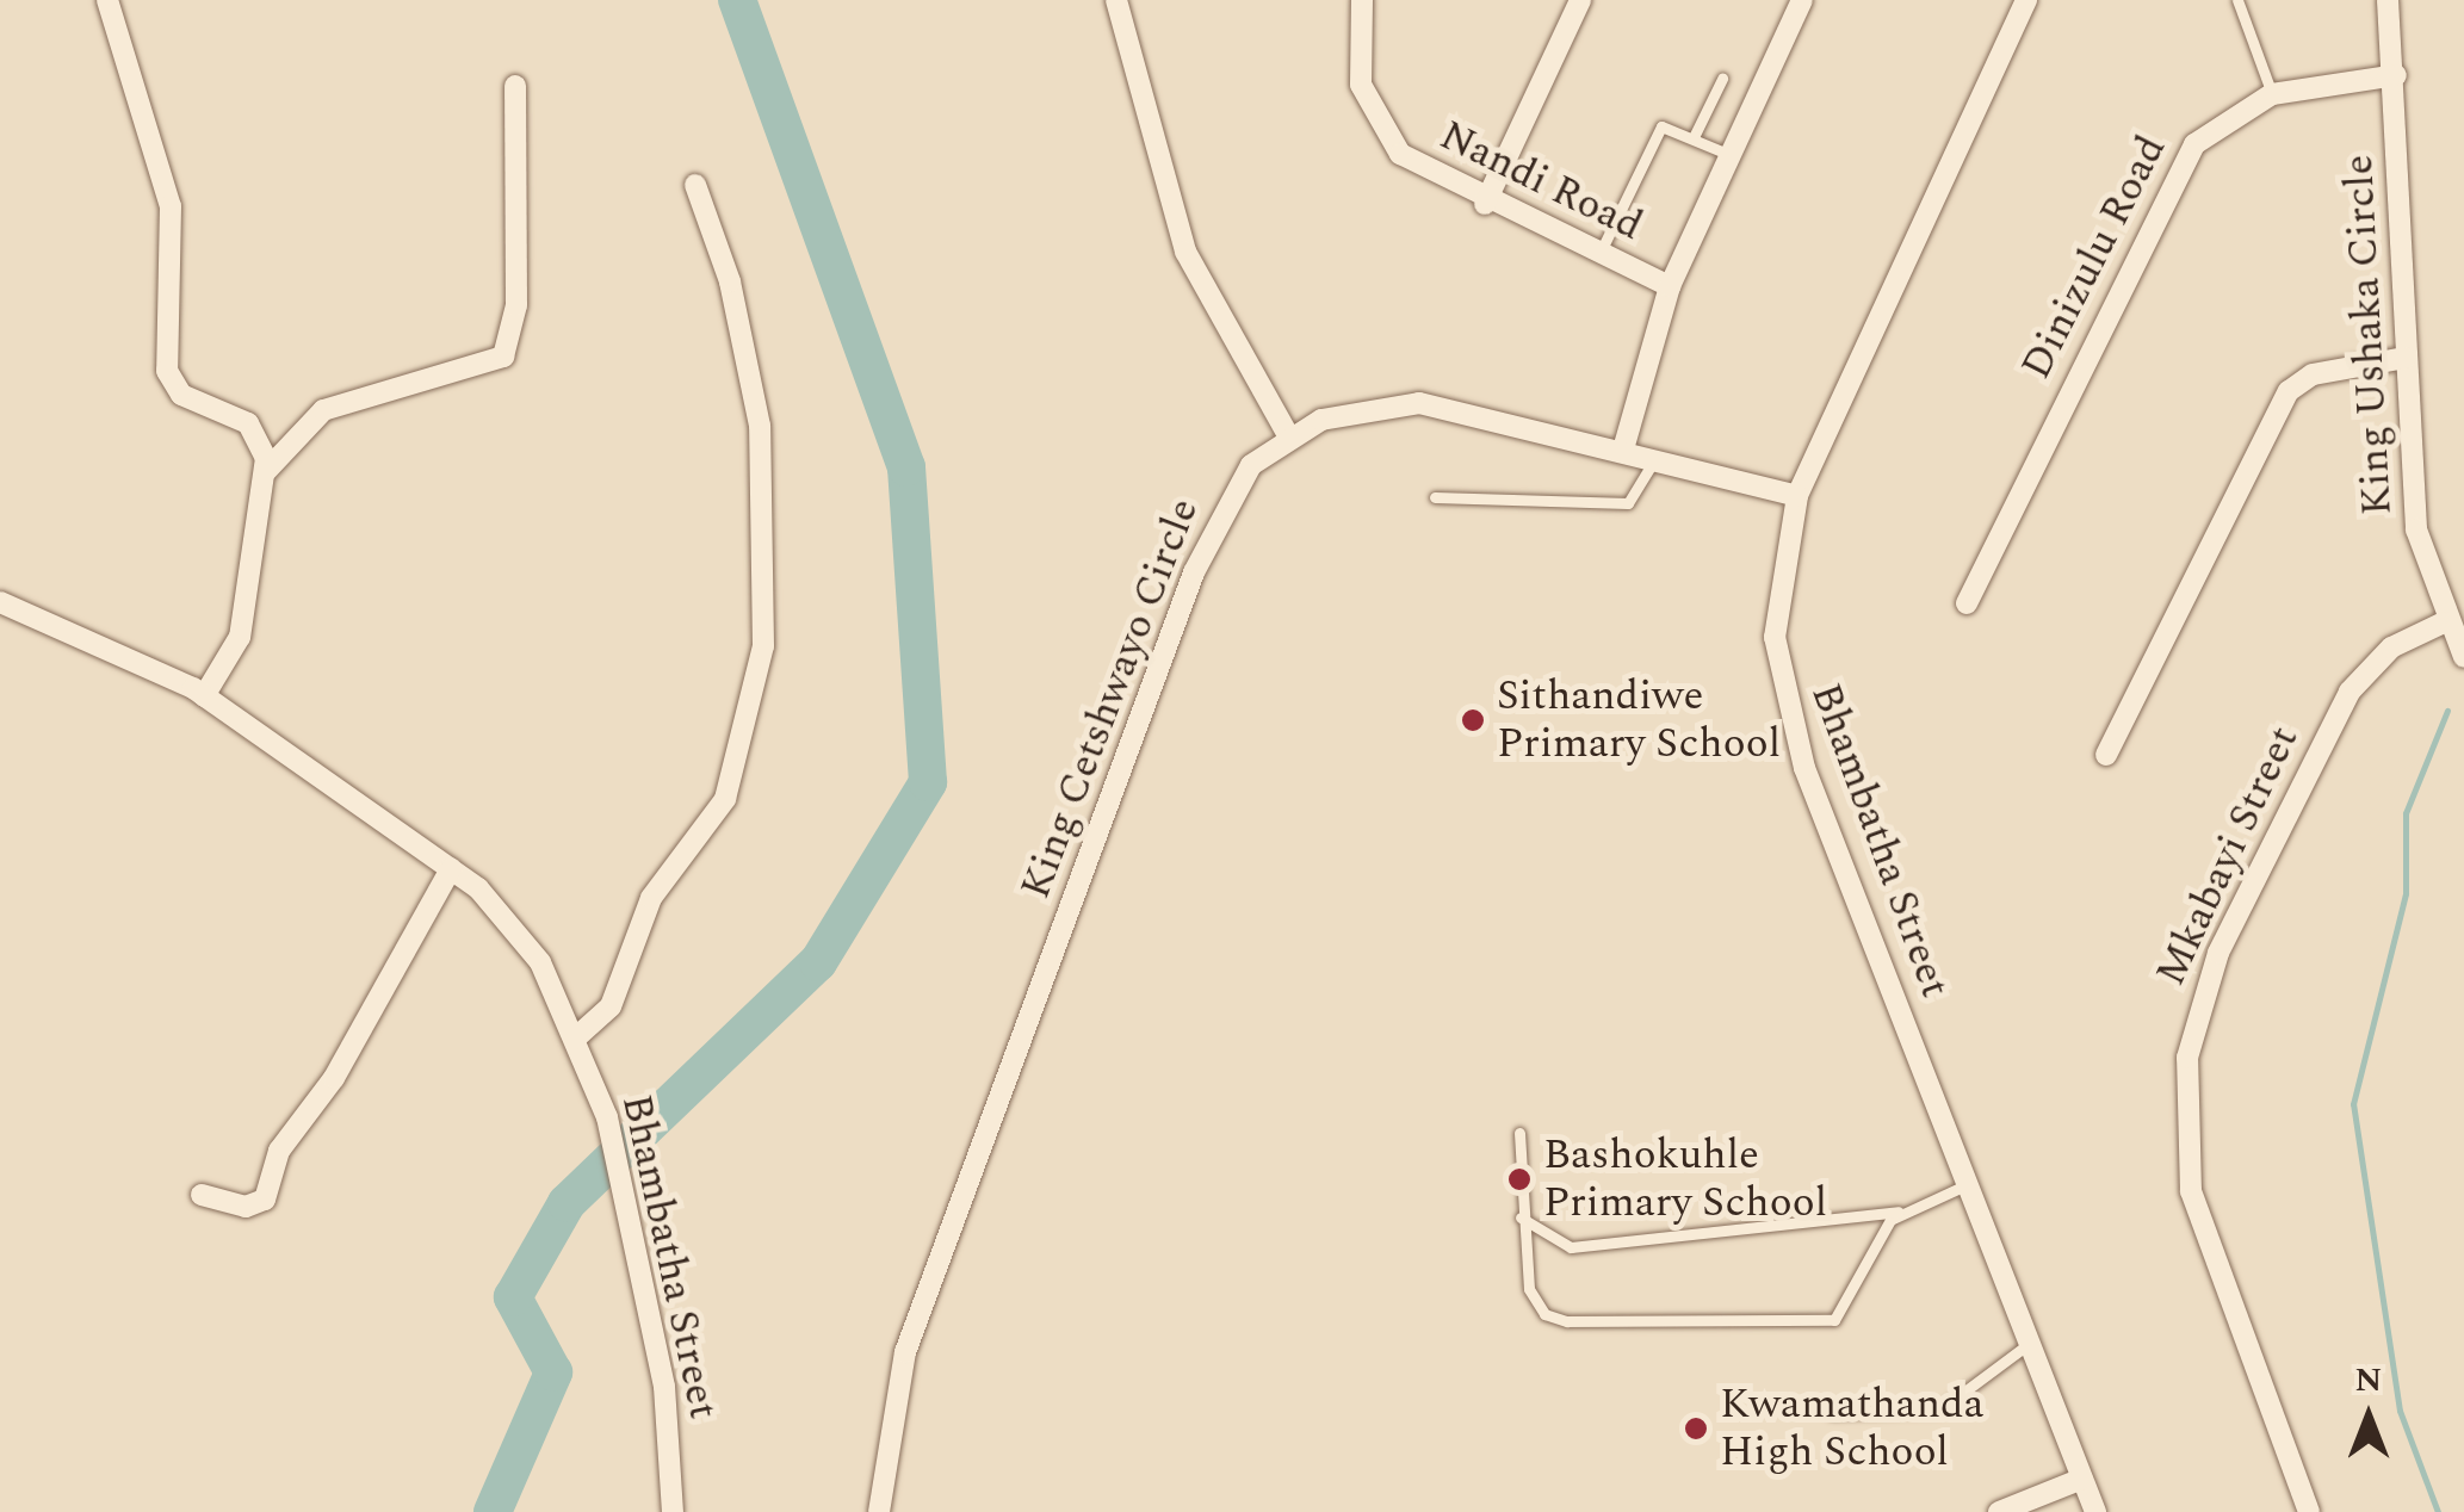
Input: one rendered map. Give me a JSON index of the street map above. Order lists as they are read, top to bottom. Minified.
{"streets":{"street":["Nandi Road","Dinizulu Road","King Ushaka Circle","King Cetshwayo Circle","Bhambatha Street","Mkabayi Street"]},"crossings":[["Dinizulu Road","King Ushaka Circle"],["King Ushaka Circle","Mkabayi Street"]],"places":["Sithandiwe Primary School","Bashokuhle Primary School","Kwamathanda High School"],"north":"top"}
